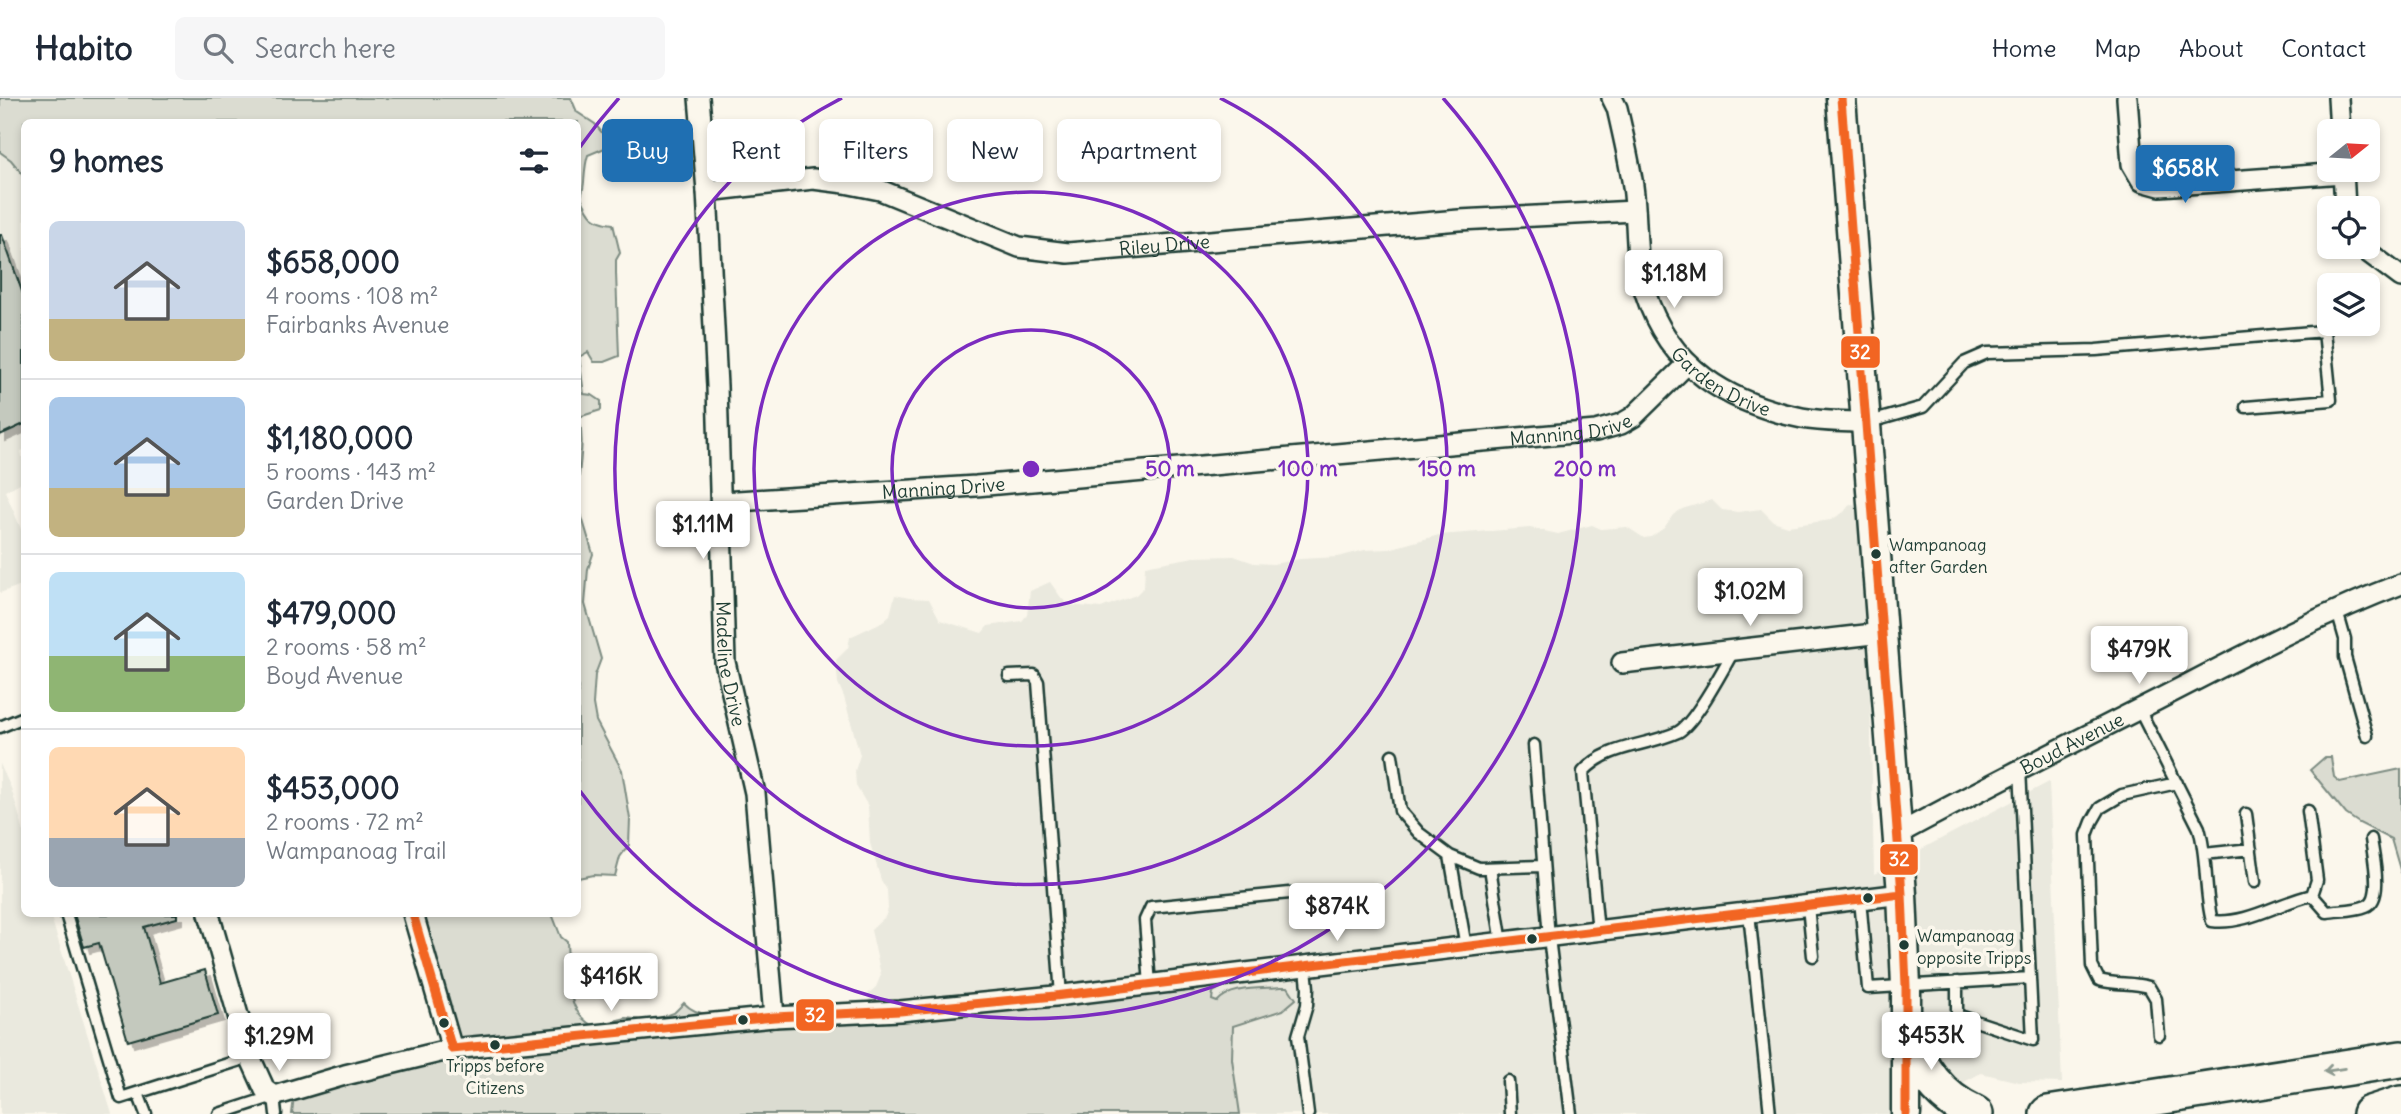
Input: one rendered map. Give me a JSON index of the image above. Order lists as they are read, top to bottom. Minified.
{"streets":{"street":["Riley Drive","Garden Drive","Manning Drive","Madeline Drive","Boyd Avenue"]},"crossings":[["Riley Drive","Garden Drive"],["Riley Drive","Madeline Drive"],["Garden Drive","Manning Drive"],["Manning Drive","Madeline Drive"]],"places":["Wampanoag after Garden","Wampanoag opposite Tripps","Tripps before Citizens"],"lines":["transit line 32"],"north":"right","page":{"header":"Habito","search":"Search here","nav":["Home","Map","About","Contact"],"chip":["Buy","Rent","Filters","New","Apartment"],"heading":"9 homes","price":["$658K","$1.18M","$1.11M","$1.02M","$479K","$874K","$416K","$453K","$1.29M"],"list":[{"name":"$658,000","note":"4 rooms · 108 m² · Fairbanks Avenue"},{"name":"$1,180,000","note":"5 rooms · 143 m² · Garden Drive"},{"name":"$479,000","note":"2 rooms · 58 m² · Boyd Avenue"},{"name":"$453,000","note":"2 rooms · 72 m² · Wampanoag Trail"}]},"rings":["50 m","100 m","150 m","200 m"]}
